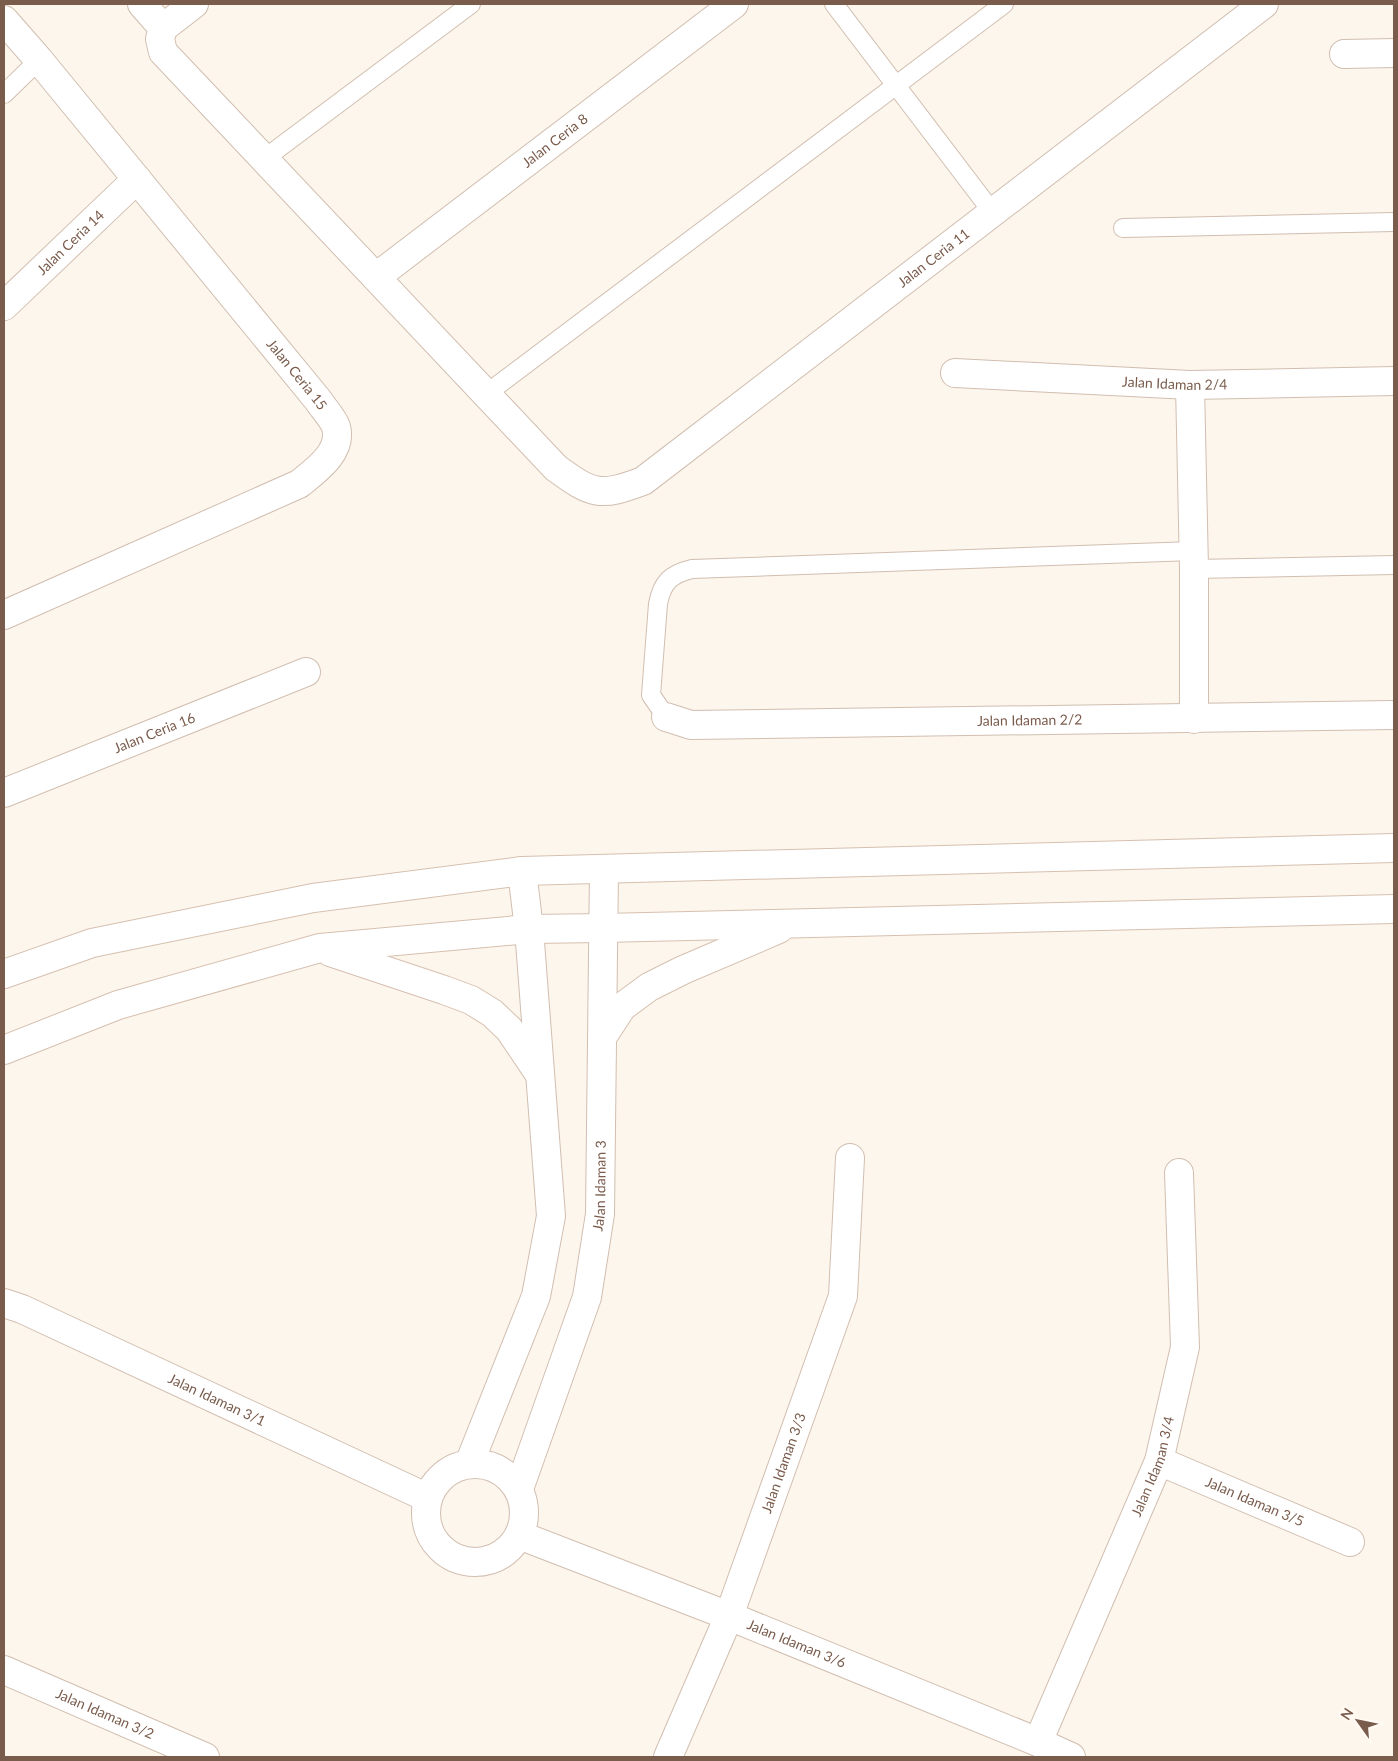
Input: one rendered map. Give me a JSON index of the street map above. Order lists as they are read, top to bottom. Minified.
{"streets":{"street":["Jalan Ceria 8","Jalan Ceria 14","Jalan Ceria 11","Jalan Ceria 15","Jalan Idaman 2/4","Jalan Idaman 2/2","Jalan Ceria 16","Jalan Idaman 3","Jalan Idaman 3/1","Jalan Idaman 3/3","Jalan Idaman 3/4","Jalan Idaman 3/5","Jalan Idaman 3/6","Jalan Idaman 3/2"]},"crossings":[["Jalan Ceria 14","Jalan Ceria 15"],["Jalan Idaman 3","Jalan Idaman 3/1"],["Jalan Idaman 3","Jalan Idaman 3/6"],["Jalan Idaman 3/1","Jalan Idaman 3/6"],["Jalan Idaman 3/3","Jalan Idaman 3/6"],["Jalan Idaman 3/4","Jalan Idaman 3/5"],["Jalan Idaman 3/4","Jalan Idaman 3/6"]],"north":"top left"}
